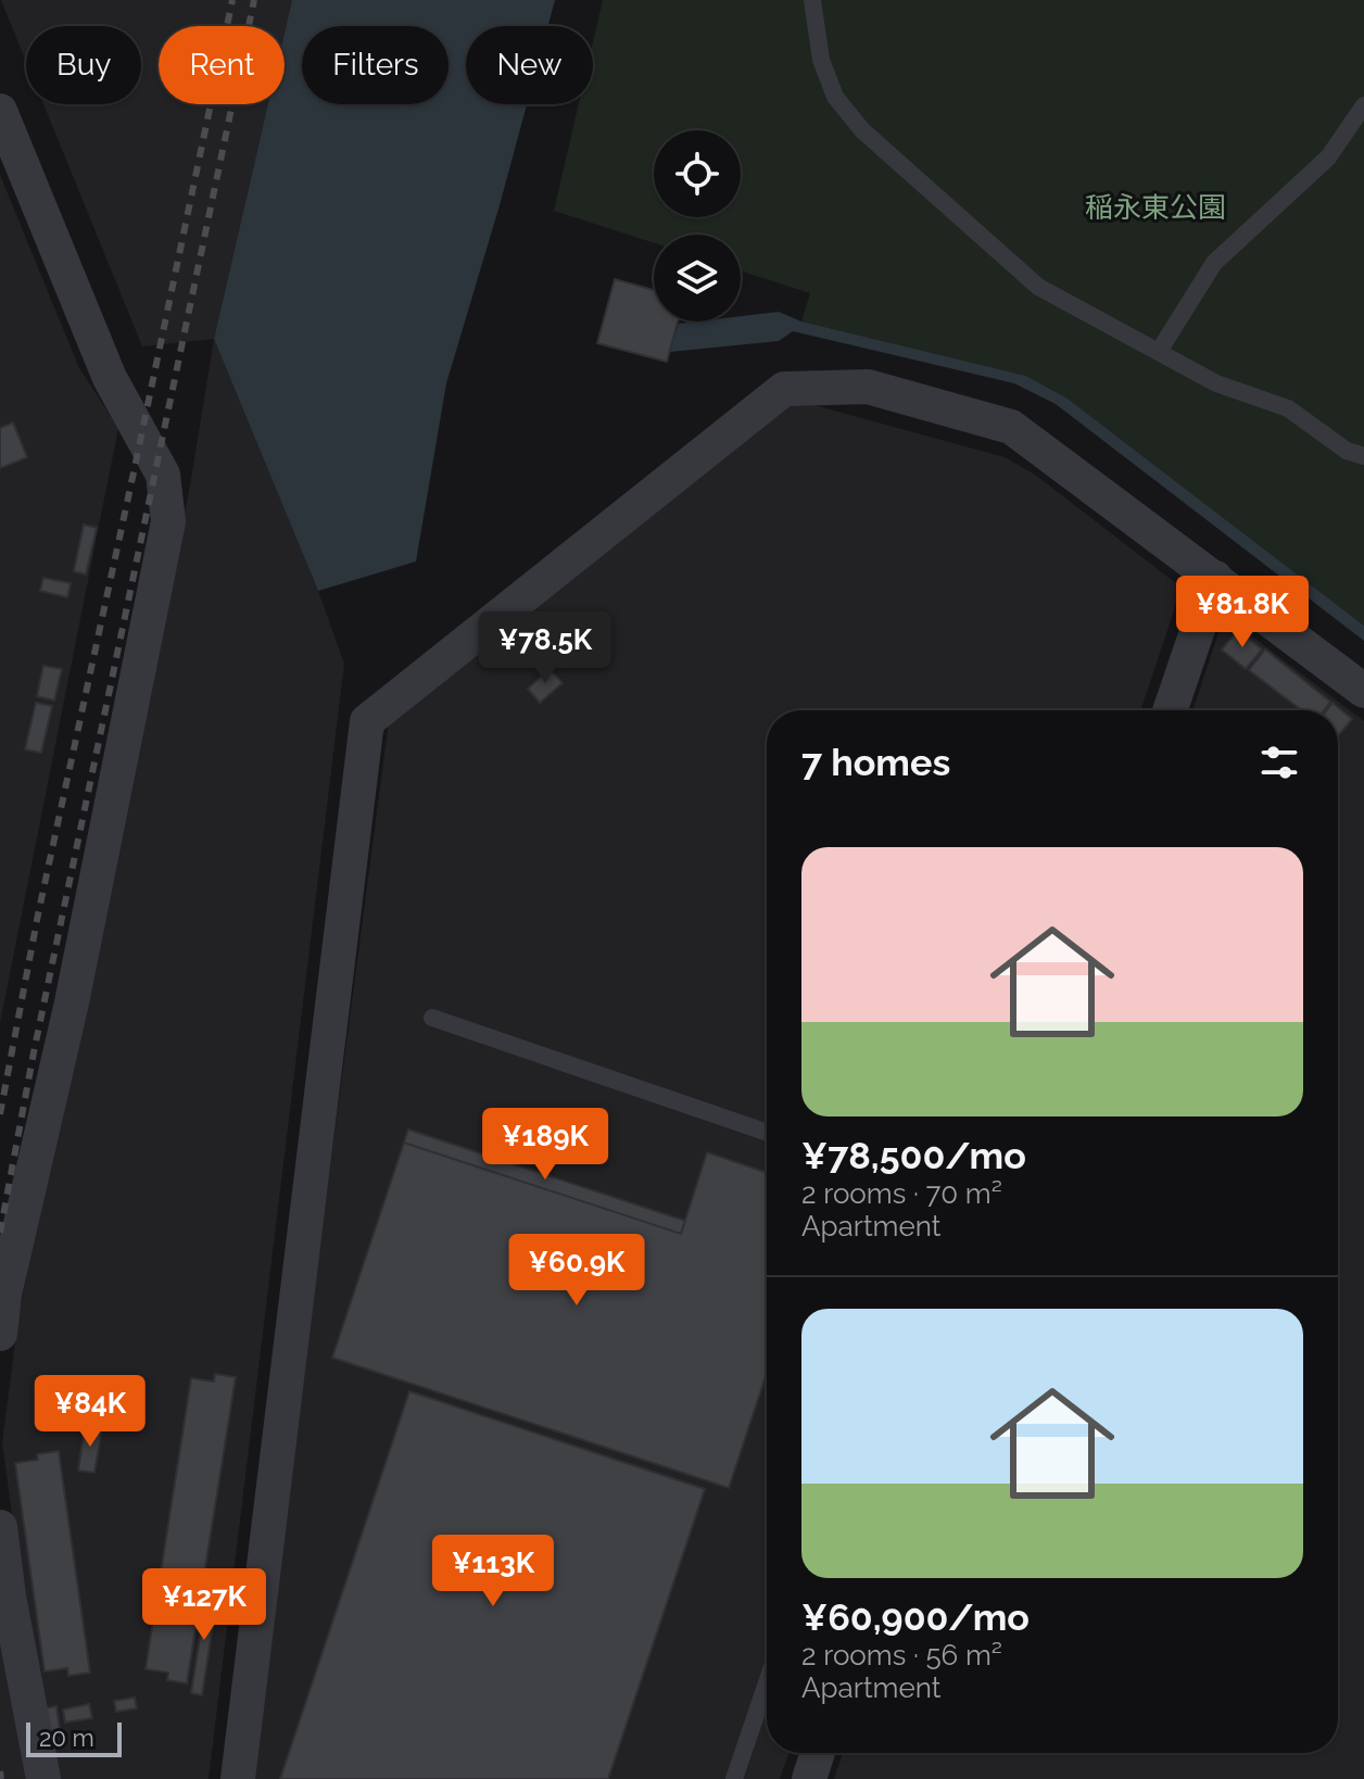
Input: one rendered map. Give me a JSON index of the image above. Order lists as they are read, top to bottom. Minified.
{"parks":["稲永東公園"],"scale_bar":"20 m","page":{"chip":["Buy","Rent","Filters","New"],"price":["¥81.8K","¥78.5K","¥189K","¥60.9K","¥84K","¥113K","¥127K"],"heading":"7 homes","list":[{"name":"¥78,500/mo","note":"2 rooms · 70 m² · Apartment"},{"name":"¥60,900/mo","note":"2 rooms · 56 m² · Apartment"}],"scale":"20 m"}}
